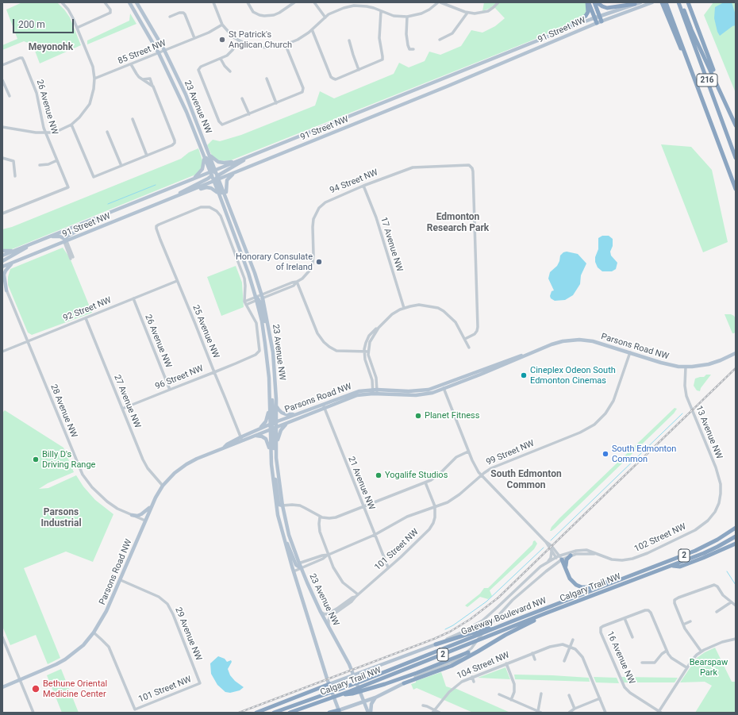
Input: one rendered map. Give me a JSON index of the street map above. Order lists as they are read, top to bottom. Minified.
{"streets":{"highway":["216","2","Calgary Trail NW","Gateway Boulevard NW"],"main road":["91 Street NW","23 Avenue NW","Parsons Road NW"],"street":["85 Street NW","26 Avenue NW","94 Street NW","17 Avenue NW","92 Street NW","25 Avenue NW","96 Street NW","27 Avenue NW","28 Avenue NW","13 Avenue NW","99 Street NW","21 Avenue NW","102 Street NW","101 Street NW","29 Avenue NW","16 Avenue NW","104 Street NW"]},"crossings":[["91 Street NW","23 Avenue NW"],["85 Street NW","23 Avenue NW"],["26 Avenue NW","92 Street NW"],["26 Avenue NW","96 Street NW"],["23 Avenue NW","94 Street NW"],["23 Avenue NW","25 Avenue NW"],["23 Avenue NW","Parsons Road NW"],["23 Avenue NW","96 Street NW"],["23 Avenue NW","99 Street NW"],["23 Avenue NW","101 Street NW"],["94 Street NW","17 Avenue NW"],["94 Street NW","25 Avenue NW"],["92 Street NW","25 Avenue NW"],["92 Street NW","27 Avenue NW"],["92 Street NW","28 Avenue NW"],["25 Avenue NW","Parsons Road NW"],["25 Avenue NW","96 Street NW"],["Parsons Road NW","27 Avenue NW"],["Parsons Road NW","28 Avenue NW"],["Parsons Road NW","13 Avenue NW"],["Parsons Road NW","99 Street NW"],["Parsons Road NW","21 Avenue NW"],["Parsons Road NW","101 Street NW"],["Parsons Road NW","29 Avenue NW"],["96 Street NW","27 Avenue NW"],["13 Avenue NW","102 Street NW"],["99 Street NW","21 Avenue NW"],["99 Street NW","101 Street NW"],["21 Avenue NW","101 Street NW"],["101 Street NW","29 Avenue NW"]],"districts":["Meyonohk","Edmonton Research Park","South Edmonton Common","Parsons Industrial"],"parks":["Bearspaw Park"],"places":["St Patrick's Anglican Church","Honorary Consulate of Ireland","Cineplex Odeon South Edmonton Cinemas","Planet Fitness","South Edmonton Common","Billy D's Driving Range","Yogalife Studios","Bethune Oriental Medicine Center"],"scale_bar":"200 m"}
